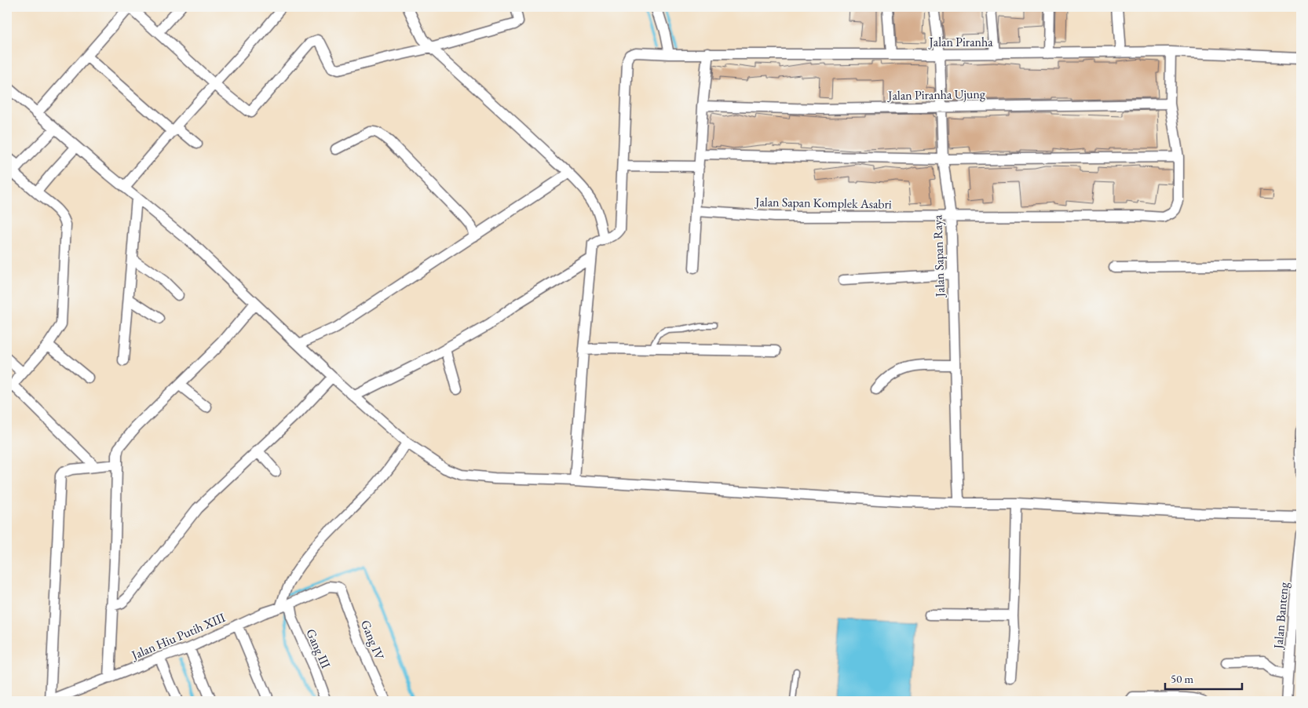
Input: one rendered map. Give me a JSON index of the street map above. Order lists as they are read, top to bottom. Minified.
{"streets":{"street":["Jalan Piranha","Jalan Piranha Ujung","Jalan Sapan Komplek Asabri","Jalan Sapan Raya","Jalan Banteng","Jalan Hiu Putih XIII","Gang IV","Gang III"]},"crossings":[["Jalan Piranha","Jalan Sapan Komplek Asabri"],["Jalan Piranha","Jalan Sapan Raya"],["Jalan Piranha Ujung","Jalan Sapan Komplek Asabri"],["Jalan Piranha Ujung","Jalan Sapan Raya"],["Jalan Sapan Komplek Asabri","Jalan Sapan Raya"],["Jalan Hiu Putih XIII","Gang IV"],["Jalan Hiu Putih XIII","Gang III"]],"scale_bar":"50 m"}
